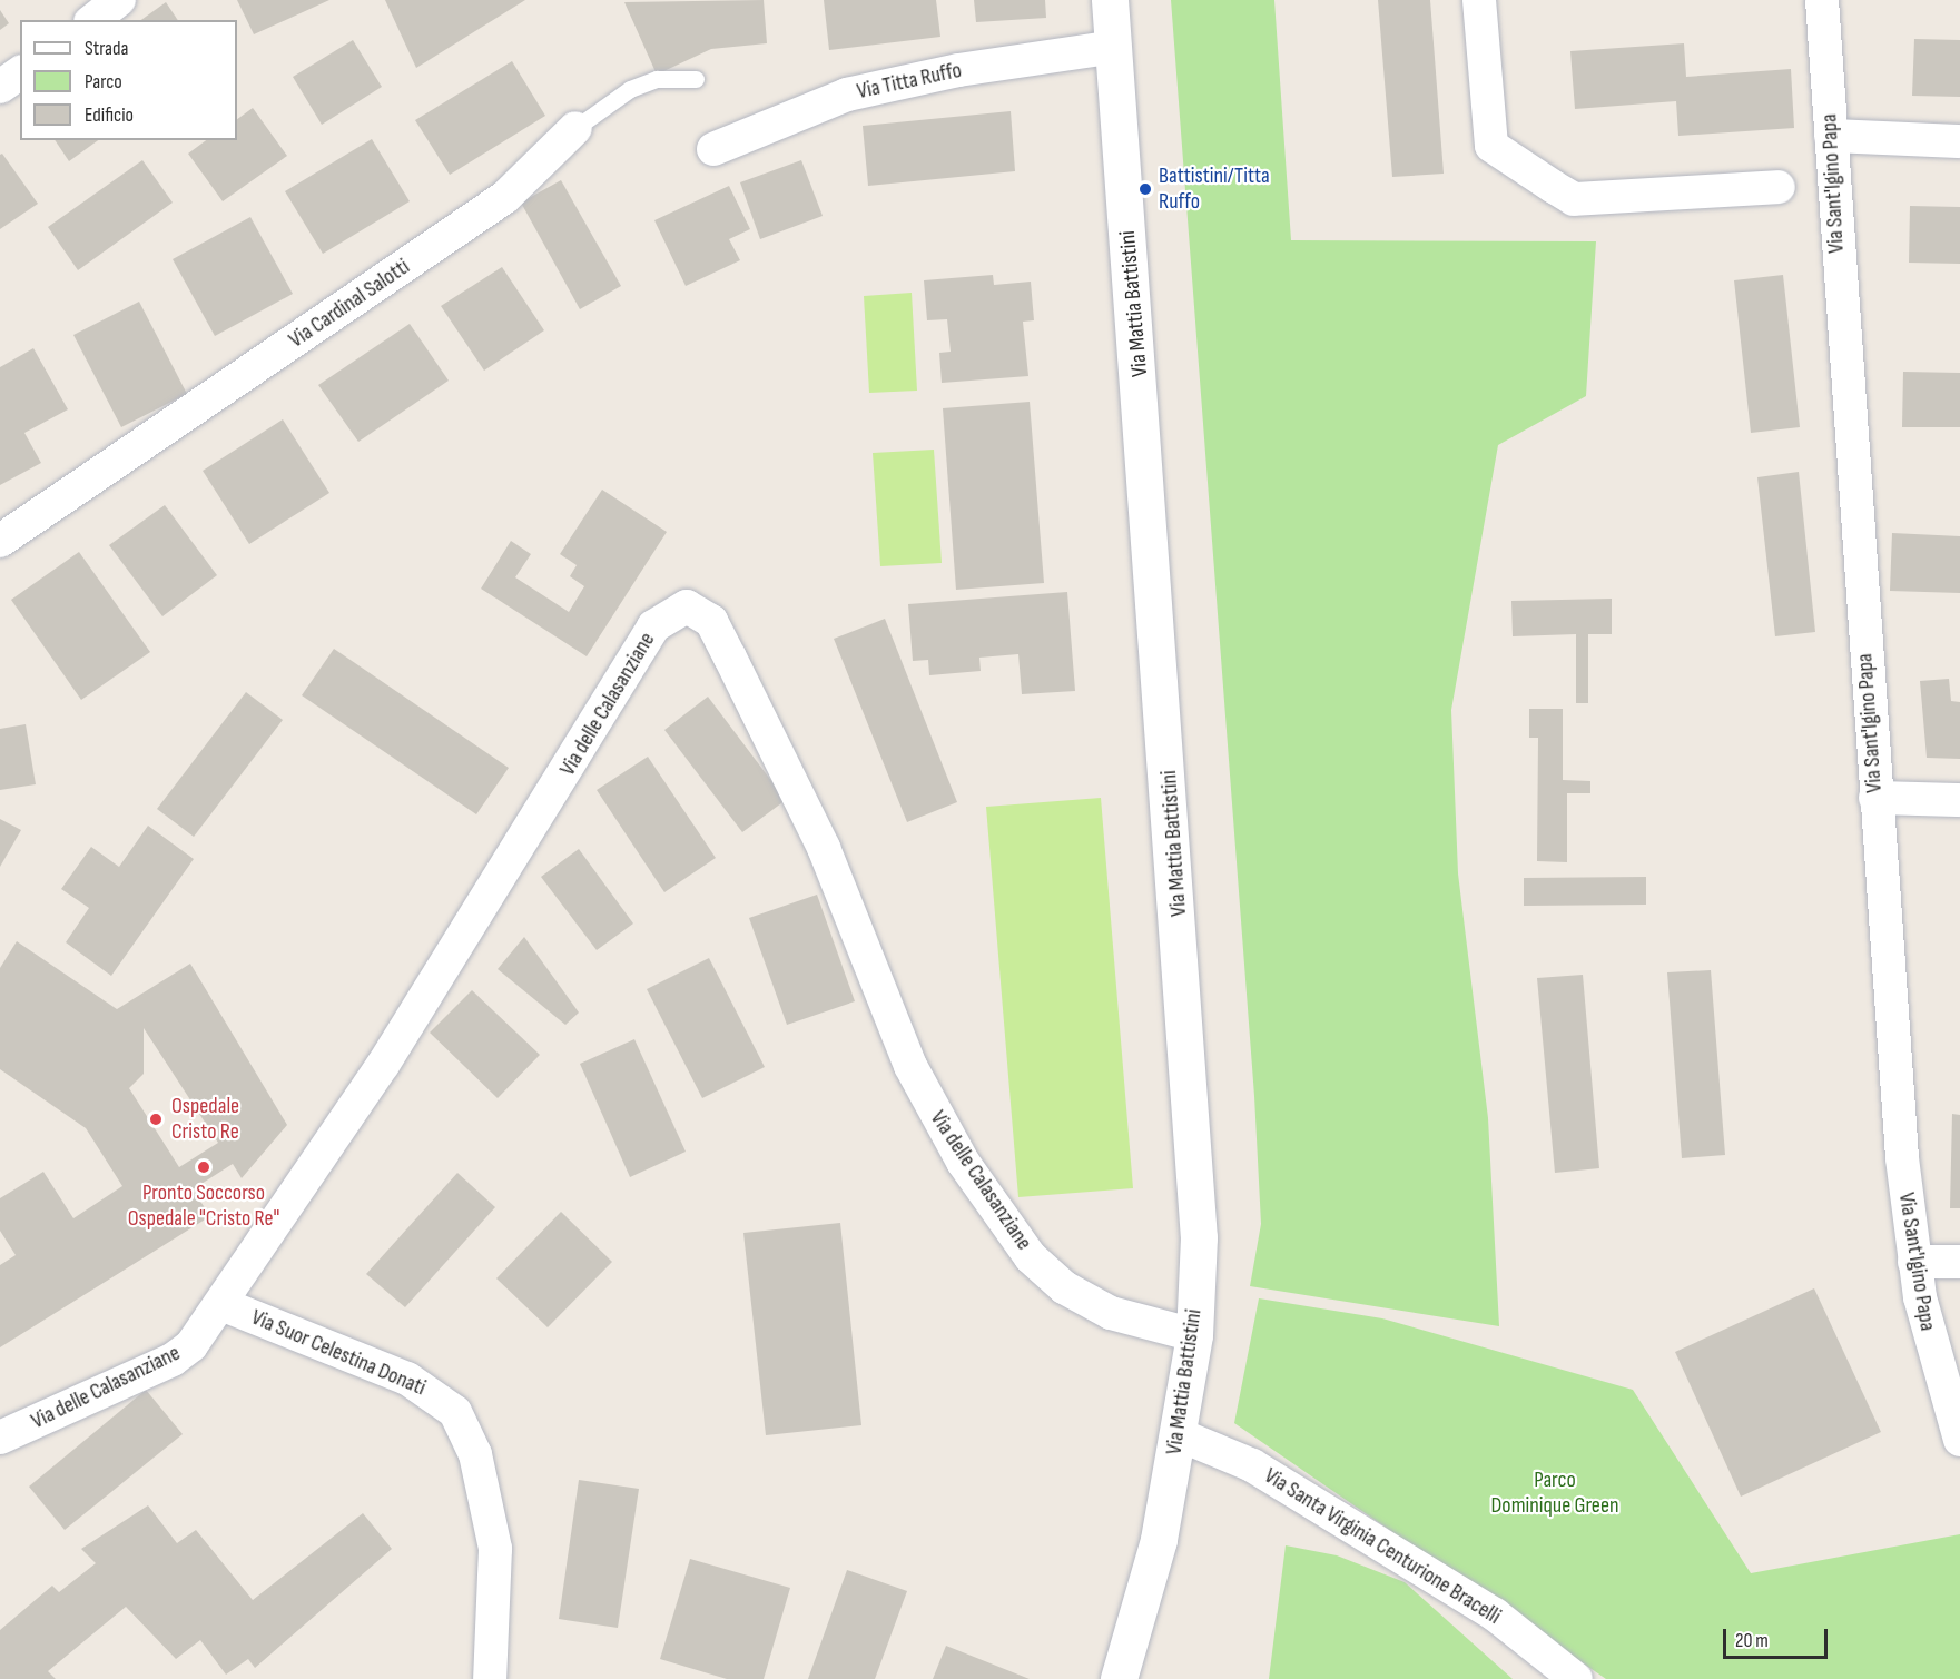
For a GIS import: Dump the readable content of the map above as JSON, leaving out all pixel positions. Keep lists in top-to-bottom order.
{
  "streets": {
    "main road": ["Via Mattia Battistini"],
    "street": [
      "Via Titta Ruffo",
      "Via Sant'Igino Papa",
      "Via Cardinal Salotti",
      "Via delle Calasanziane",
      "Via Suor Celestina Donati",
      "Via Santa Virginia Centurione Bracelli"
    ]
  },
  "crossings": [
    ["Via Titta Ruffo", "Via Mattia Battistini"],
    ["Via Mattia Battistini", "Via delle Calasanziane"],
    ["Via Mattia Battistini", "Via Santa Virginia Centurione Bracelli"],
    ["Via delle Calasanziane", "Via Suor Celestina Donati"]
  ],
  "parks": ["Parco Dominique Green"],
  "places": ["Battistini/Titta Ruffo", "Ospedale Cristo Re", "Pronto Soccorso Ospedale \"Cristo Re\""],
  "legend": ["Strada", "Parco", "Edificio"],
  "scale_bar": "20 m"
}
